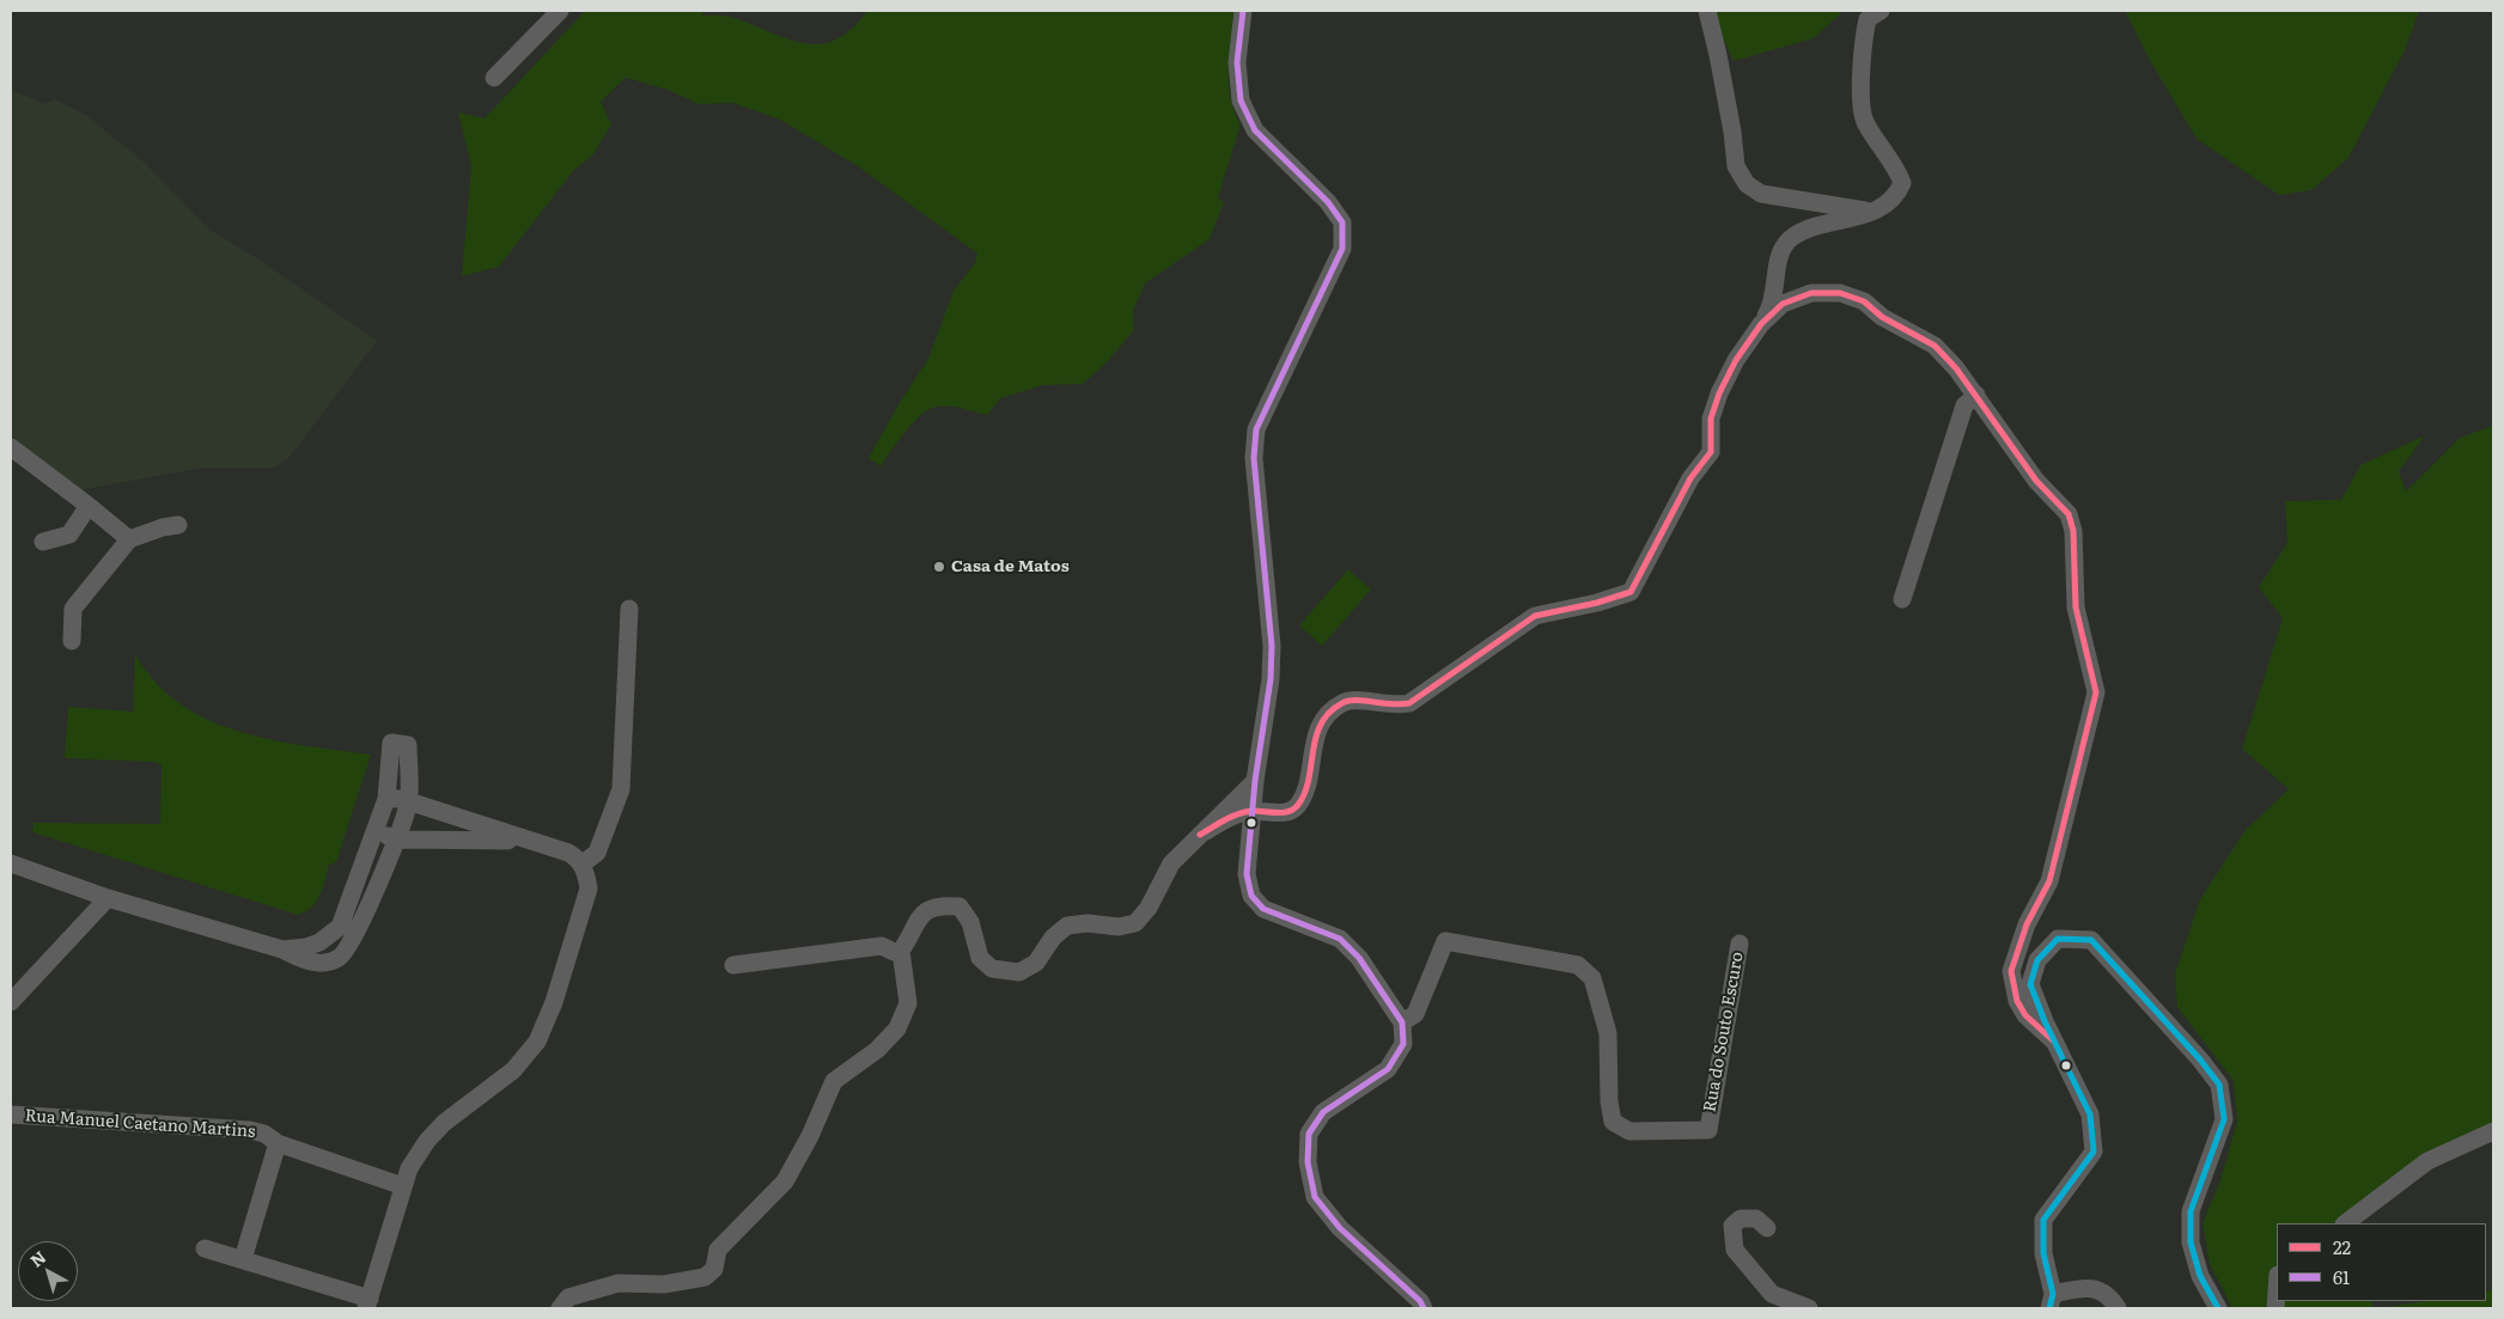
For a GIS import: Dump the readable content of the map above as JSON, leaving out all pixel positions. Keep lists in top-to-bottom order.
{
  "streets": {
    "street": ["Rua do Souto Escuro", "Rua Manuel Caetano Martins"]
  },
  "places": ["Casa de Matos"],
  "lines": ["transit line 61", "transit line 22"],
  "legend": ["22", "61"],
  "north": "top left"
}
